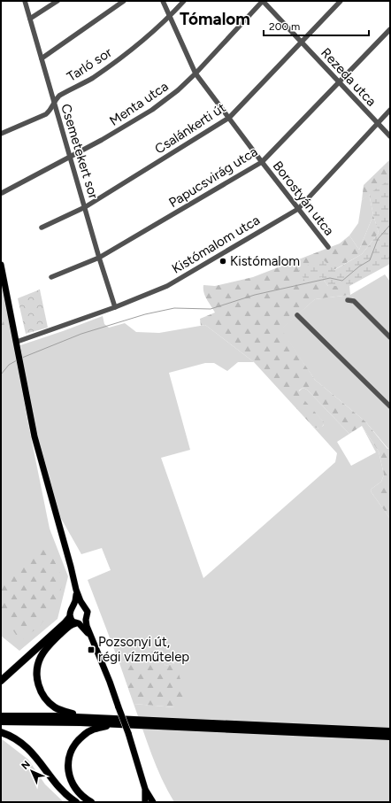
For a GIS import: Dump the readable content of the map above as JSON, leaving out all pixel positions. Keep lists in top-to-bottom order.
{
  "streets": {
    "street": [
      "Tarló sor",
      "Rezeda utca",
      "Menta utca",
      "Csalánkerti út",
      "Csemetekert sor",
      "Papucsvirág utca",
      "Borostyán utca",
      "Kistómalom utca"
    ]
  },
  "crossings": [
    ["Tarló sor", "Csemetekert sor"],
    ["Tarló sor", "Borostyán utca"],
    ["Rezeda utca", "Menta utca"],
    ["Rezeda utca", "Csalánkerti út"],
    ["Rezeda utca", "Papucsvirág utca"],
    ["Rezeda utca", "Kistómalom utca"],
    ["Menta utca", "Csemetekert sor"],
    ["Menta utca", "Borostyán utca"],
    ["Csalánkerti út", "Csemetekert sor"],
    ["Csalánkerti út", "Borostyán utca"],
    ["Csemetekert sor", "Papucsvirág utca"],
    ["Csemetekert sor", "Kistómalom utca"],
    ["Papucsvirág utca", "Borostyán utca"],
    ["Borostyán utca", "Kistómalom utca"]
  ],
  "districts": ["Tómalom"],
  "places": {
    "other": ["Kistómalom"],
    "transit": ["Pozsonyi út, régi vízműtelep"]
  },
  "scale_bar": "200 m",
  "north": "top left"
}
